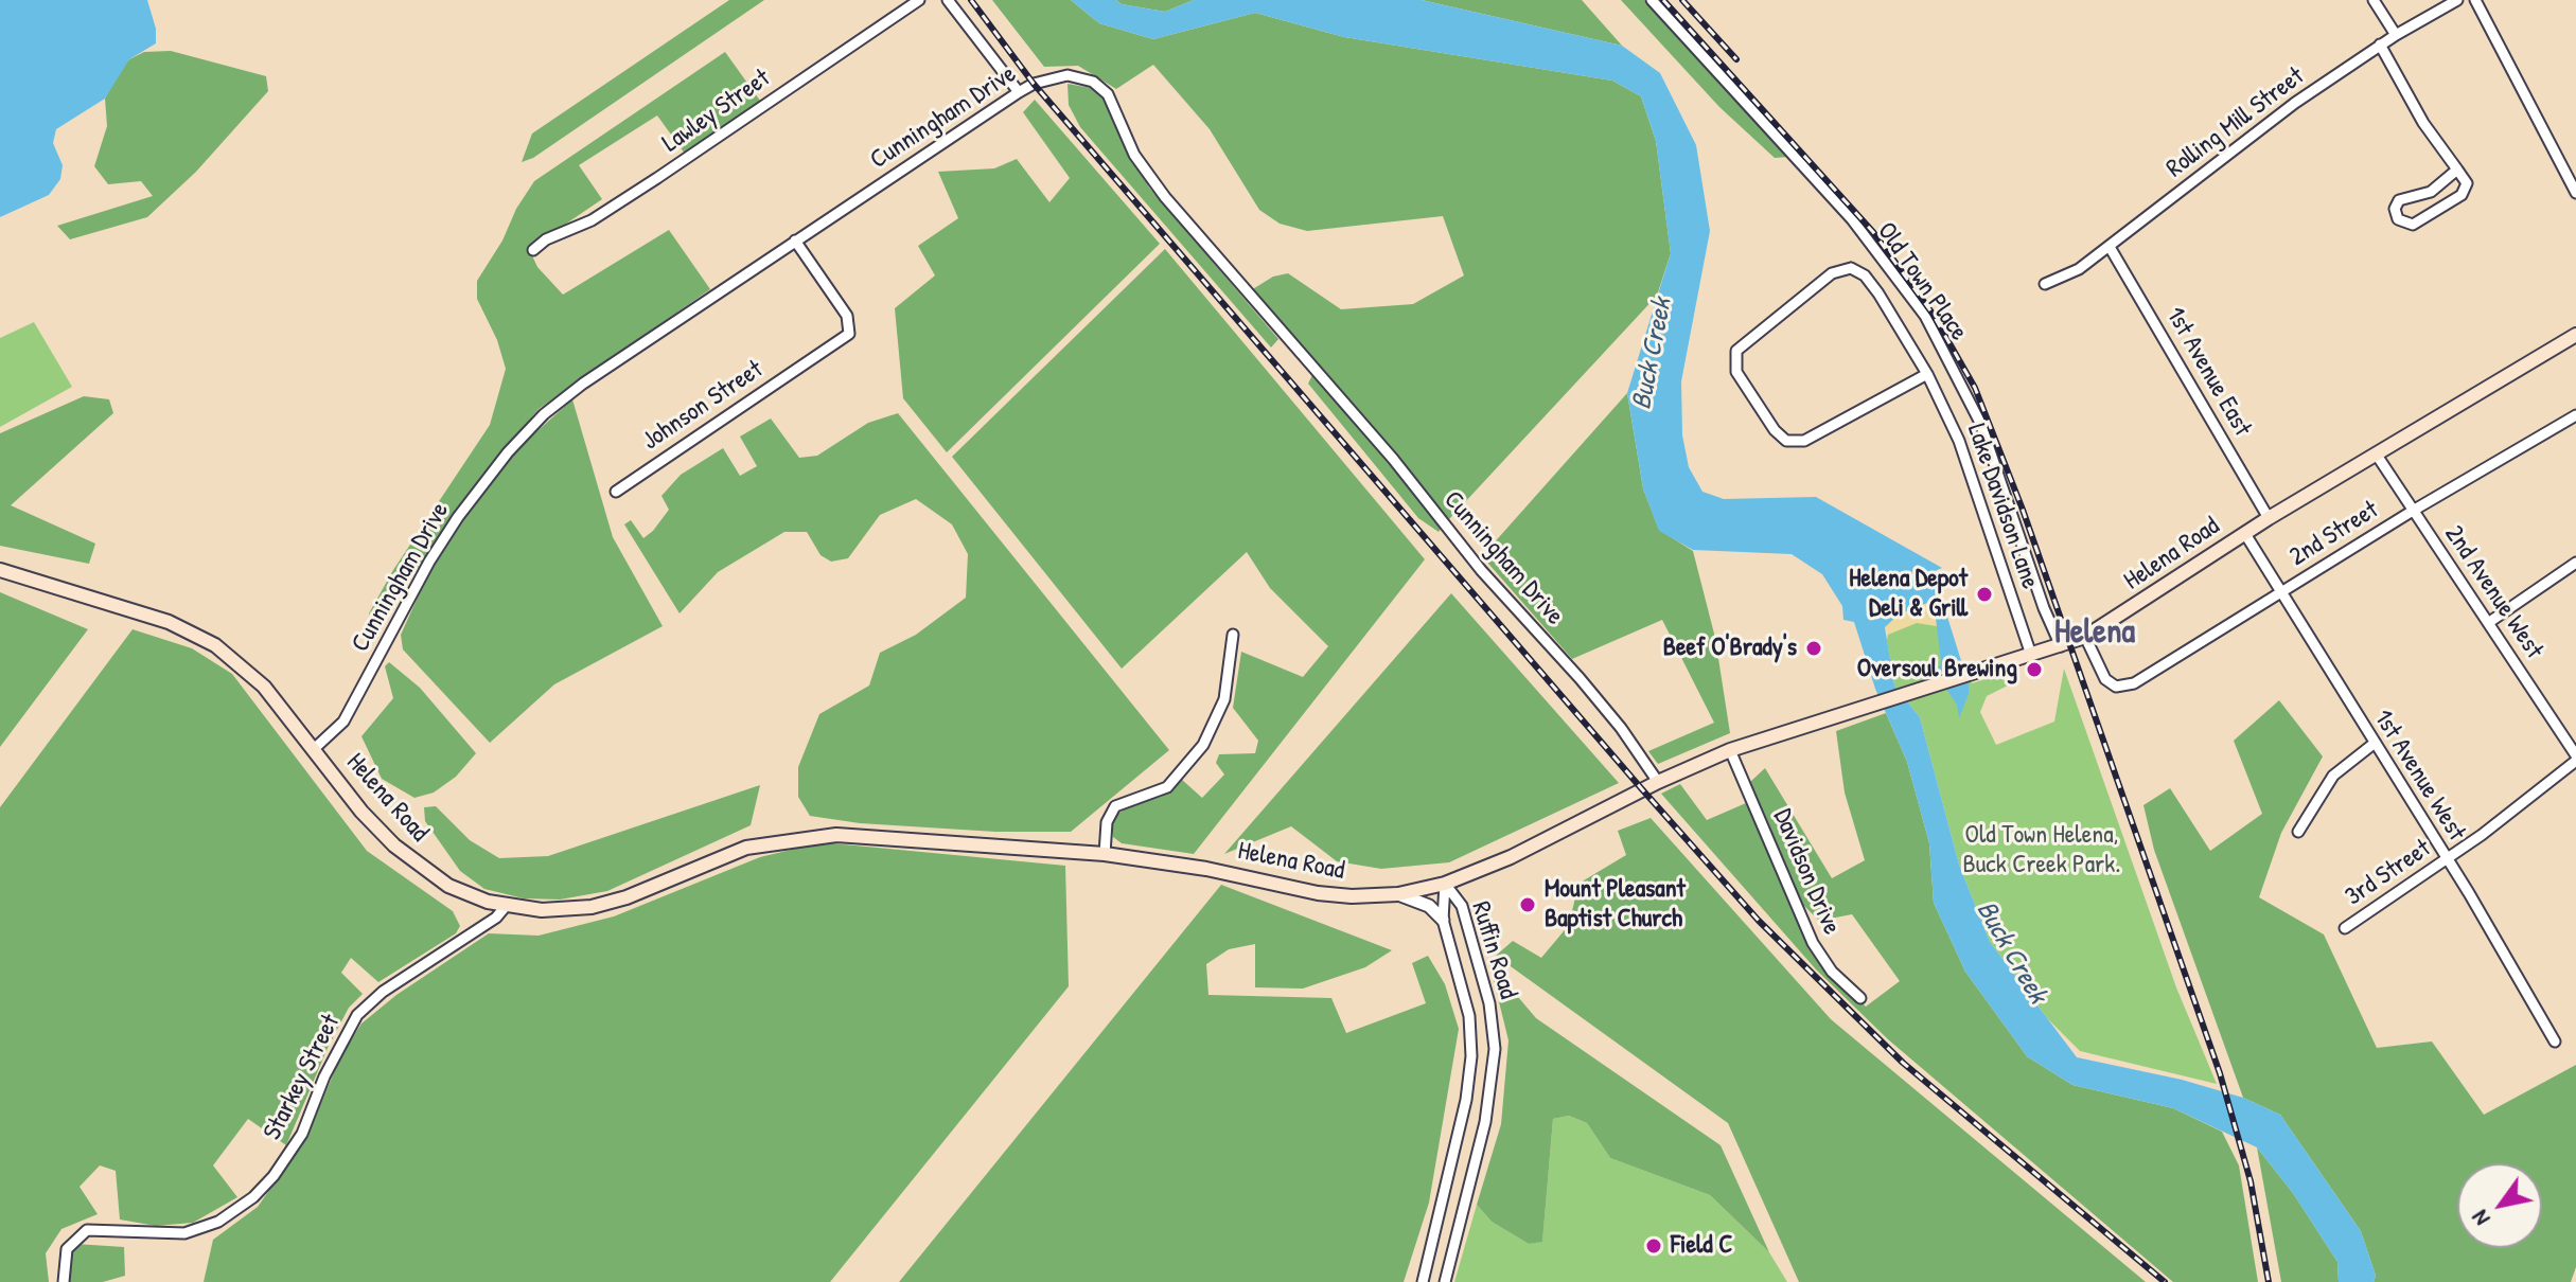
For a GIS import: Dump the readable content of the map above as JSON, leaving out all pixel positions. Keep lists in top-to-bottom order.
{
  "streets": {
    "main road": ["Helena Road"],
    "street": [
      "Lawley Street",
      "Cunningham Drive",
      "Rolling Mill Street",
      "Old Town Place",
      "1st Avenue East",
      "Johnson Street",
      "Lake Davidson Lane",
      "2nd Street",
      "2nd Avenue West",
      "1st Avenue West",
      "Davidson Drive",
      "3rd Street",
      "Ruffin Road",
      "Starkey Street"
    ]
  },
  "crossings": [
    ["Cunningham Drive", "Johnson Street"],
    ["Cunningham Drive", "Helena Road"],
    ["Rolling Mill Street", "1st Avenue East"],
    ["Old Town Place", "Helena Road"],
    ["1st Avenue East", "Helena Road"],
    ["Lake Davidson Lane", "Helena Road"],
    ["2nd Street", "Helena Road"],
    ["2nd Street", "2nd Avenue West"],
    ["2nd Street", "1st Avenue West"],
    ["Helena Road", "2nd Avenue West"],
    ["Helena Road", "1st Avenue West"],
    ["Helena Road", "Davidson Drive"],
    ["Helena Road", "Ruffin Road"],
    ["Helena Road", "Starkey Street"],
    ["2nd Avenue West", "3rd Street"],
    ["1st Avenue West", "3rd Street"]
  ],
  "districts": ["Helena"],
  "water": ["Buck Creek"],
  "parks": ["Old Town Helena, Buck Creek Park."],
  "places": [
    "Helena Depot Deli & Grill",
    "Beef O'Brady's",
    "Oversoul Brewing",
    "Mount Pleasant Baptist Church",
    "Field C"
  ],
  "north": "bottom left"
}
